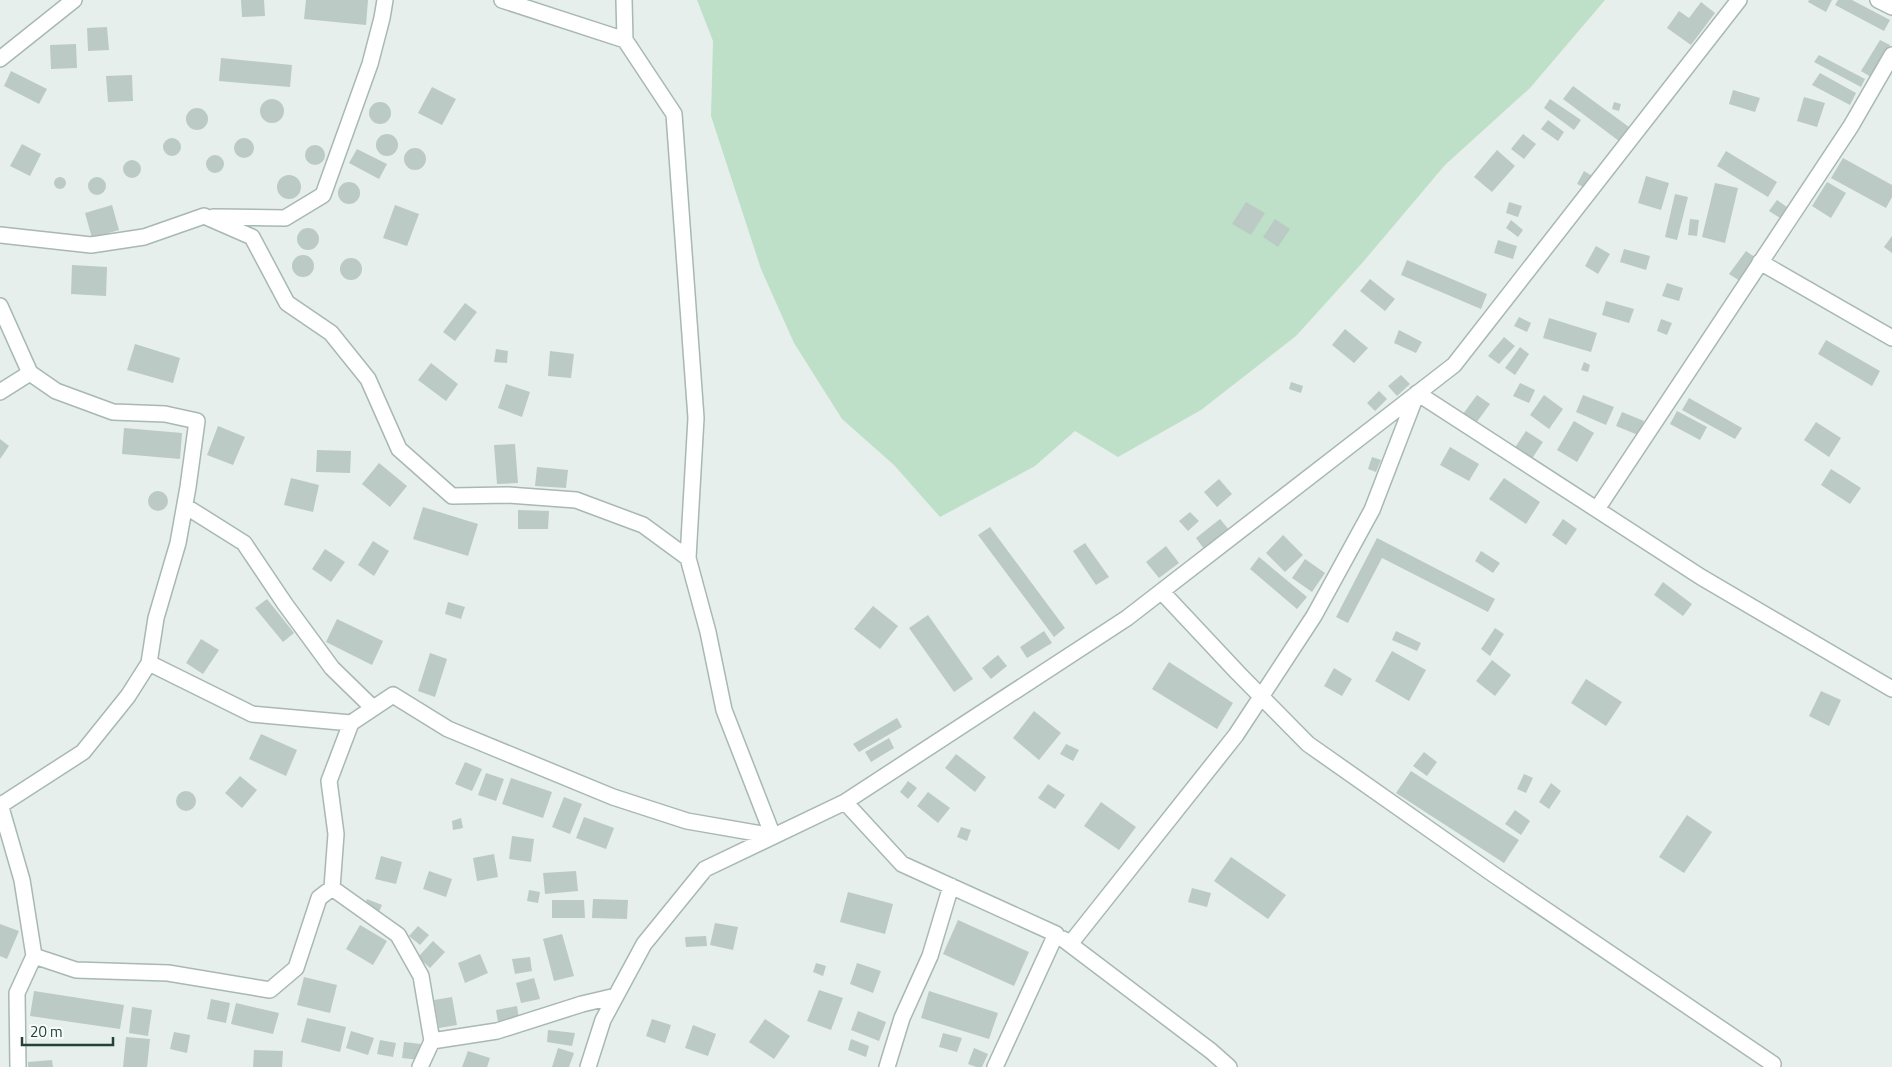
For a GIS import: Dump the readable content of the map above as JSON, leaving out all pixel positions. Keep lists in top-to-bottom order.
{
  "scale_bar": "20 m"
}
